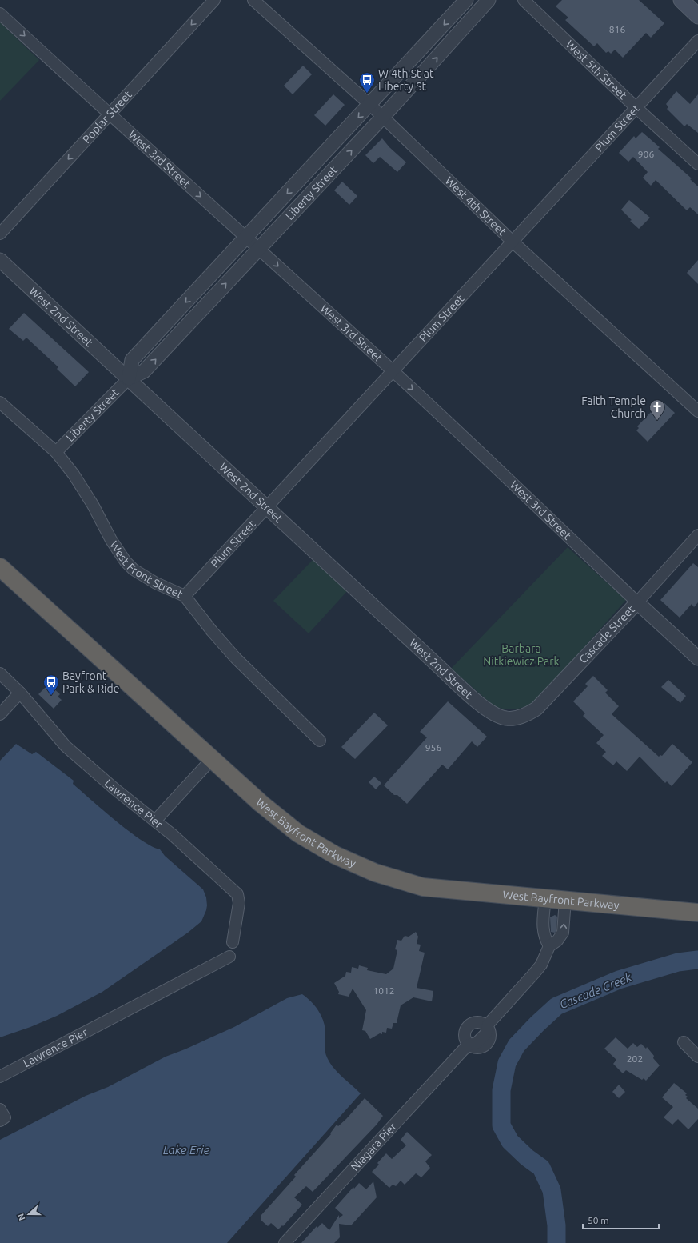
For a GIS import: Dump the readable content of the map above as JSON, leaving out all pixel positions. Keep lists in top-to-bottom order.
{
  "streets": {
    "highway": ["West Bayfront Parkway"],
    "street": [
      "West 5th Street",
      "Poplar Street",
      "Plum Street",
      "West 3rd Street",
      "Liberty Street",
      "West 4th Street",
      "West 2nd Street",
      "West Front Street",
      "Cascade Street",
      "Lawrence Pier",
      "Niagara Pier"
    ]
  },
  "crossings": [
    ["West 5th Street", "Plum Street"],
    ["Poplar Street", "West 3rd Street"],
    ["Plum Street", "West 3rd Street"],
    ["Plum Street", "West 4th Street"],
    ["Plum Street", "West 2nd Street"],
    ["Plum Street", "West Front Street"],
    ["West 3rd Street", "Liberty Street"],
    ["West 3rd Street", "Cascade Street"],
    ["Liberty Street", "West 4th Street"],
    ["Liberty Street", "West 2nd Street"],
    ["Liberty Street", "West Front Street"],
    ["West 2nd Street", "Cascade Street"]
  ],
  "one_way": ["Poplar Street", "West 3rd Street"],
  "water": ["Cascade Creek", "Lake Erie"],
  "parks": ["Barbara Nitkiewicz Park"],
  "places": {
    "bus stop": ["W 4th St at Liberty St", "Bayfront Park & Ride"],
    "church": ["Faith Temple Church"]
  },
  "house_numbers": [
    "816",
    "906",
    "956",
    "1012",
    "202"
  ],
  "scale_bar": "50 m",
  "north": "left"
}
